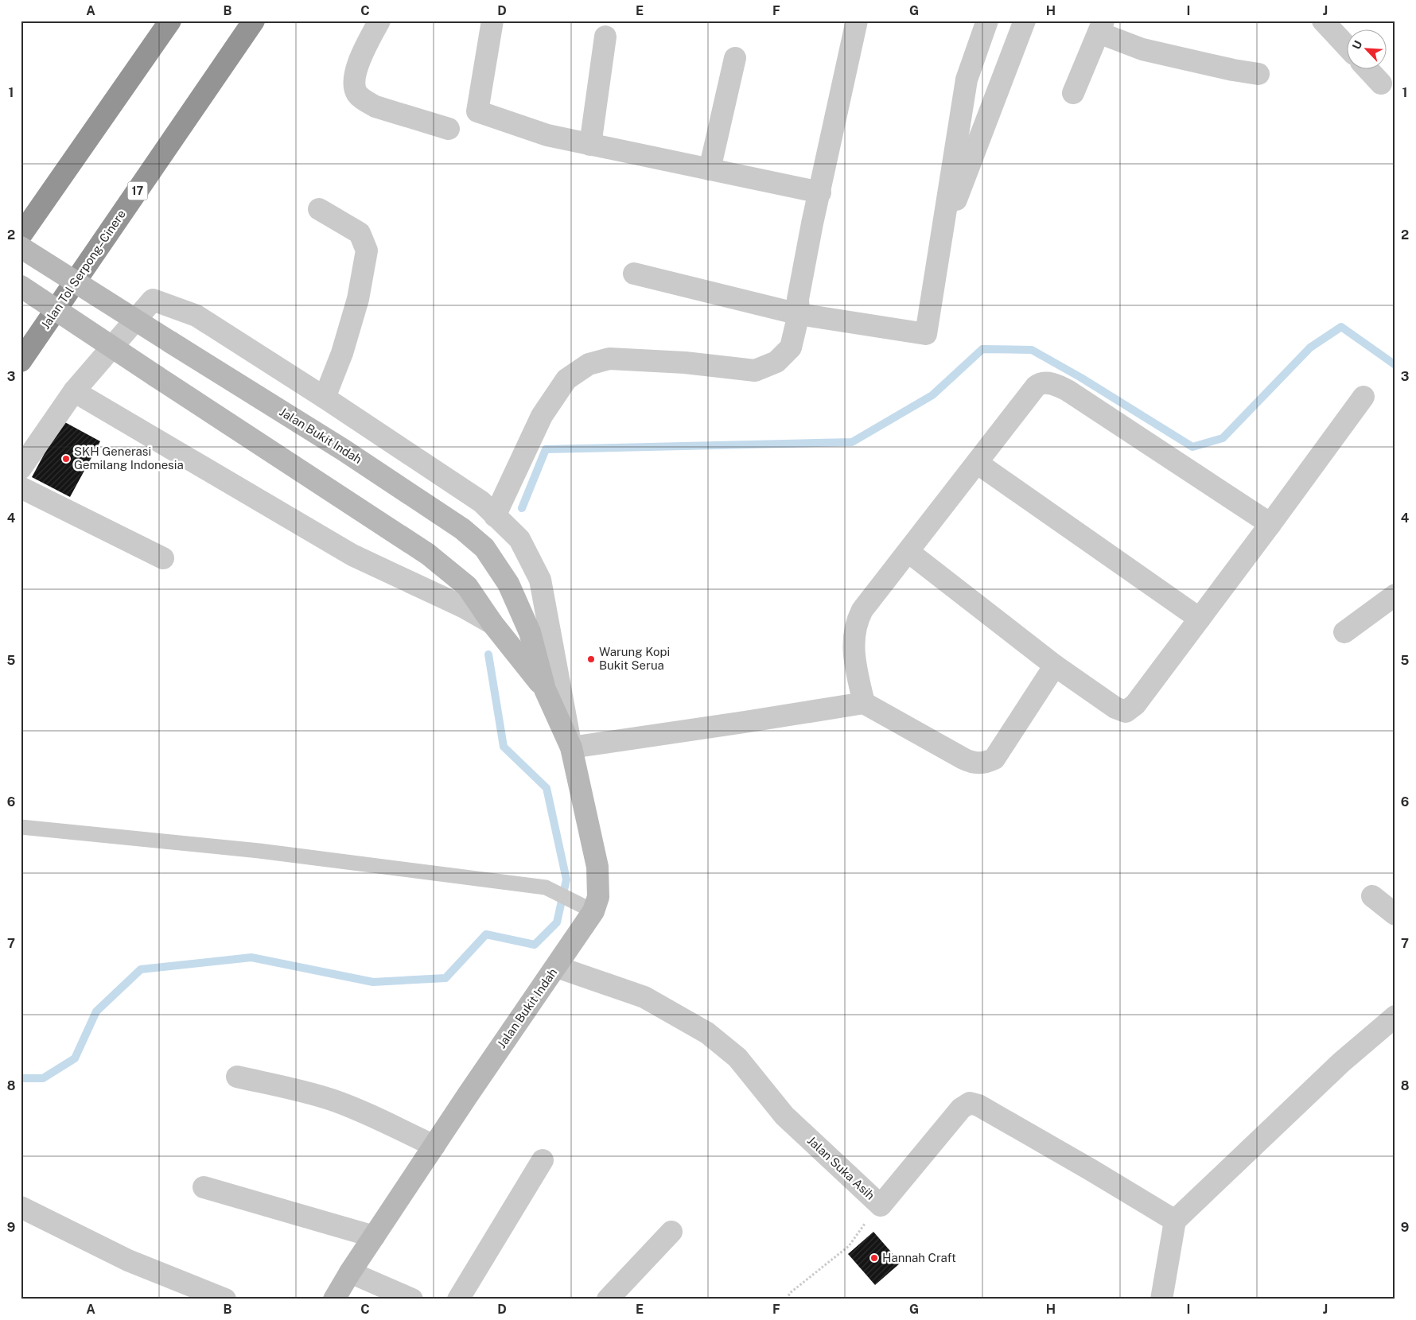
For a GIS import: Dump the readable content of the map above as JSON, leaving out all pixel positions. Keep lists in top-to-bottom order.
{
  "streets": {
    "highway": ["17", "Jalan Tol Serpong–Cinere"],
    "main road": ["Jalan Bukit Indah"],
    "street": ["Jalan Suka Asih"]
  },
  "crossings": [
    ["Jalan Bukit Indah", "Jalan Suka Asih"]
  ],
  "places": ["SKH Generasi Gemilang Indonesia", "Warung Kopi Bukit Serua", "Hannah Craft"],
  "north": "top left",
  "grid": {
    "columns": [
      "A",
      "B",
      "C",
      "D",
      "E",
      "F",
      "G",
      "H",
      "I",
      "J"
    ],
    "rows": [
      "1",
      "2",
      "3",
      "4",
      "5",
      "6",
      "7",
      "8",
      "9"
    ]
  }
}
